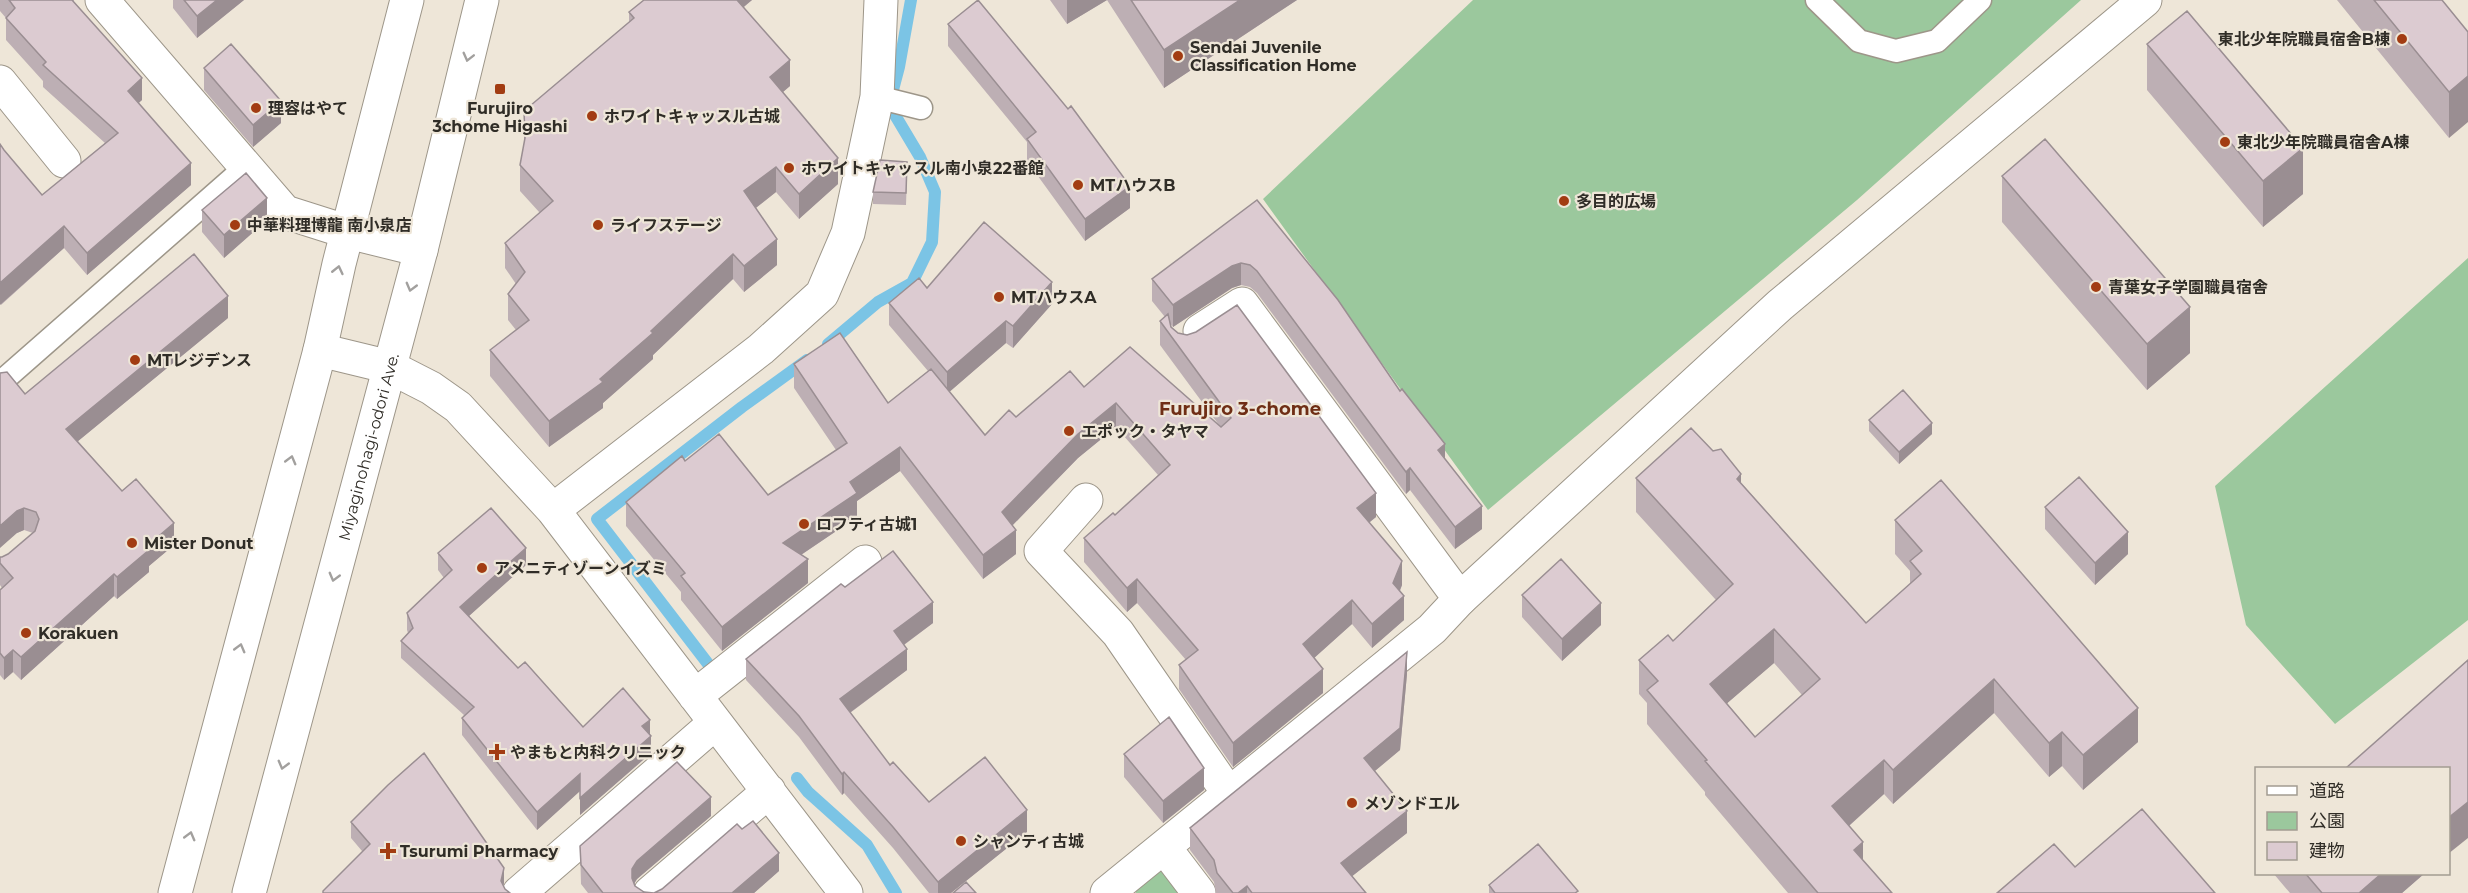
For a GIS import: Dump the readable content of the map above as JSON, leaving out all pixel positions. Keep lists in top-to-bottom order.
{
  "streets": {
    "street": ["Miyaginohagi-odori Ave."]
  },
  "districts": ["Furujiro 3-chome"],
  "places": {
    "other": [
      "東北少年院職員宿舎B棟",
      "Sendai Juvenile Classification Home",
      "理容はやて",
      "ホワイトキャッスル古城",
      "東北少年院職員宿舎A棟",
      "ホワイトキャッスル南小泉22番館",
      "MTハウスB",
      "多目的広場",
      "中華料理博龍 南小泉店",
      "ライフステージ",
      "青葉女子学園職員宿舎",
      "MTハウスA",
      "MTレジデンス",
      "エポック・タヤマ",
      "ロフティ古城1",
      "Mister Donut",
      "アメニティゾーンイズミ",
      "Korakuen",
      "メゾンドエル",
      "シャンティ古城"
    ],
    "transit": ["Furujiro 3chome Higashi"],
    "health": ["やまもと内科クリニック", "Tsurumi Pharmacy"]
  },
  "legend": ["道路", "公園", "建物"]
}
